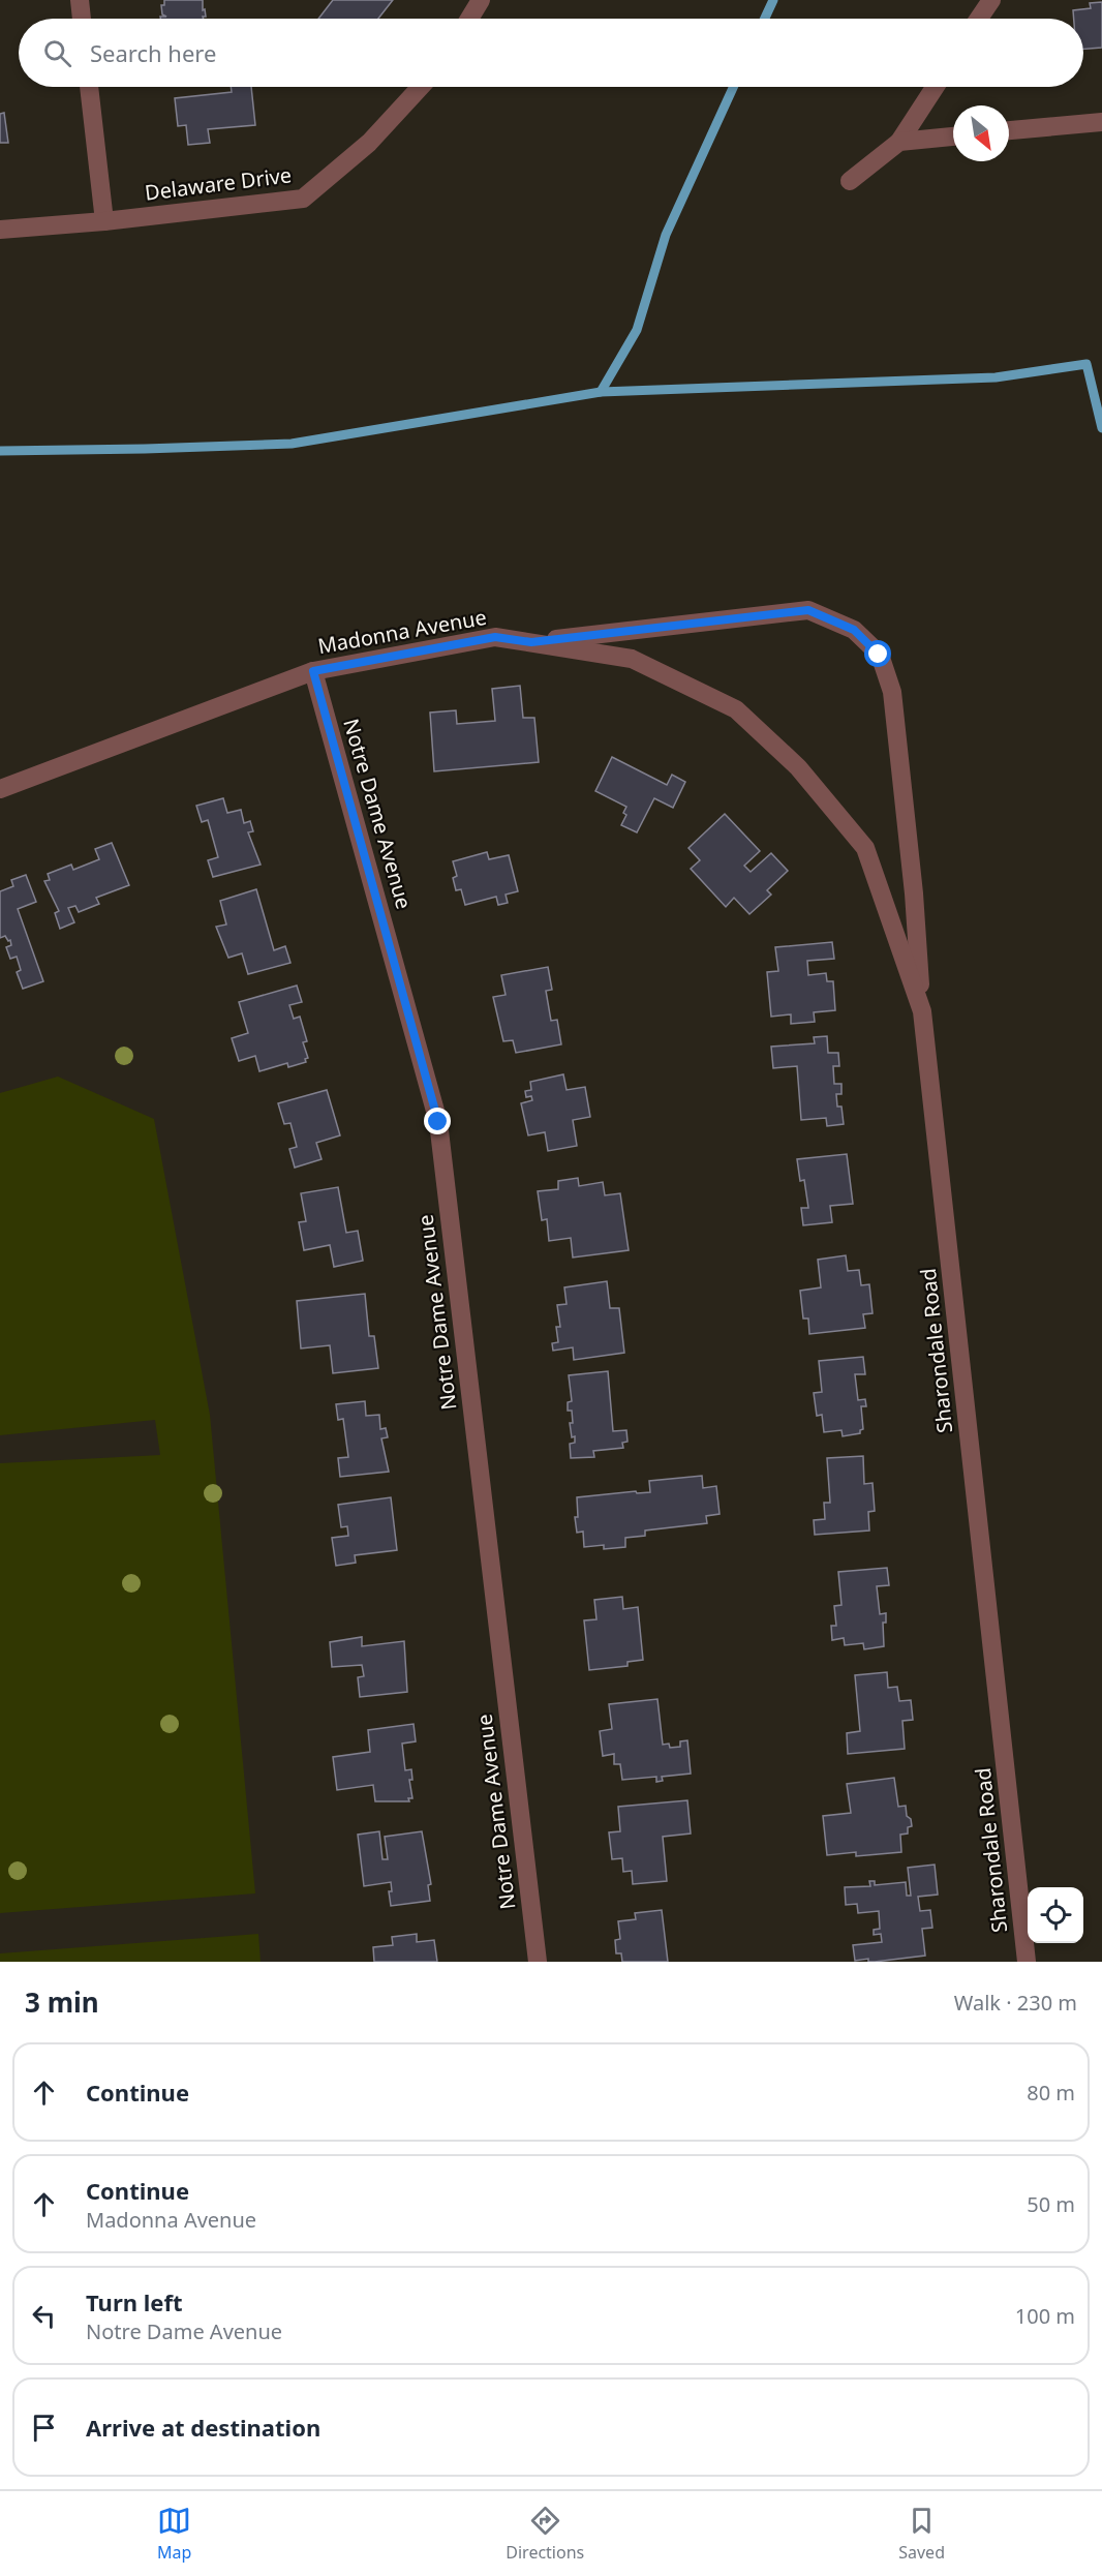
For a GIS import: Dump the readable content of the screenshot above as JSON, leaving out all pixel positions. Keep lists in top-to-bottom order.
{
  "streets": {
    "street": [
      "Delaware Drive",
      "Madonna Avenue",
      "Notre Dame Avenue",
      "Sharondale Road"
    ]
  },
  "crossings": [
    ["Madonna Avenue", "Notre Dame Avenue"],
    ["Madonna Avenue", "Sharondale Road"]
  ],
  "north": "bottom right",
  "page": {
    "search": "Search here",
    "heading": ["3 min", "Walk · 230 m"],
    "list": [
      ["Continue", "80 m"],
      ["Continue", "Madonna Avenue", "50 m"],
      ["Turn left", "Notre Dame Avenue", "100 m"],
      "Arrive at destination"
    ],
    "nav": ["Map", "Directions", "Saved"]
  }
}
